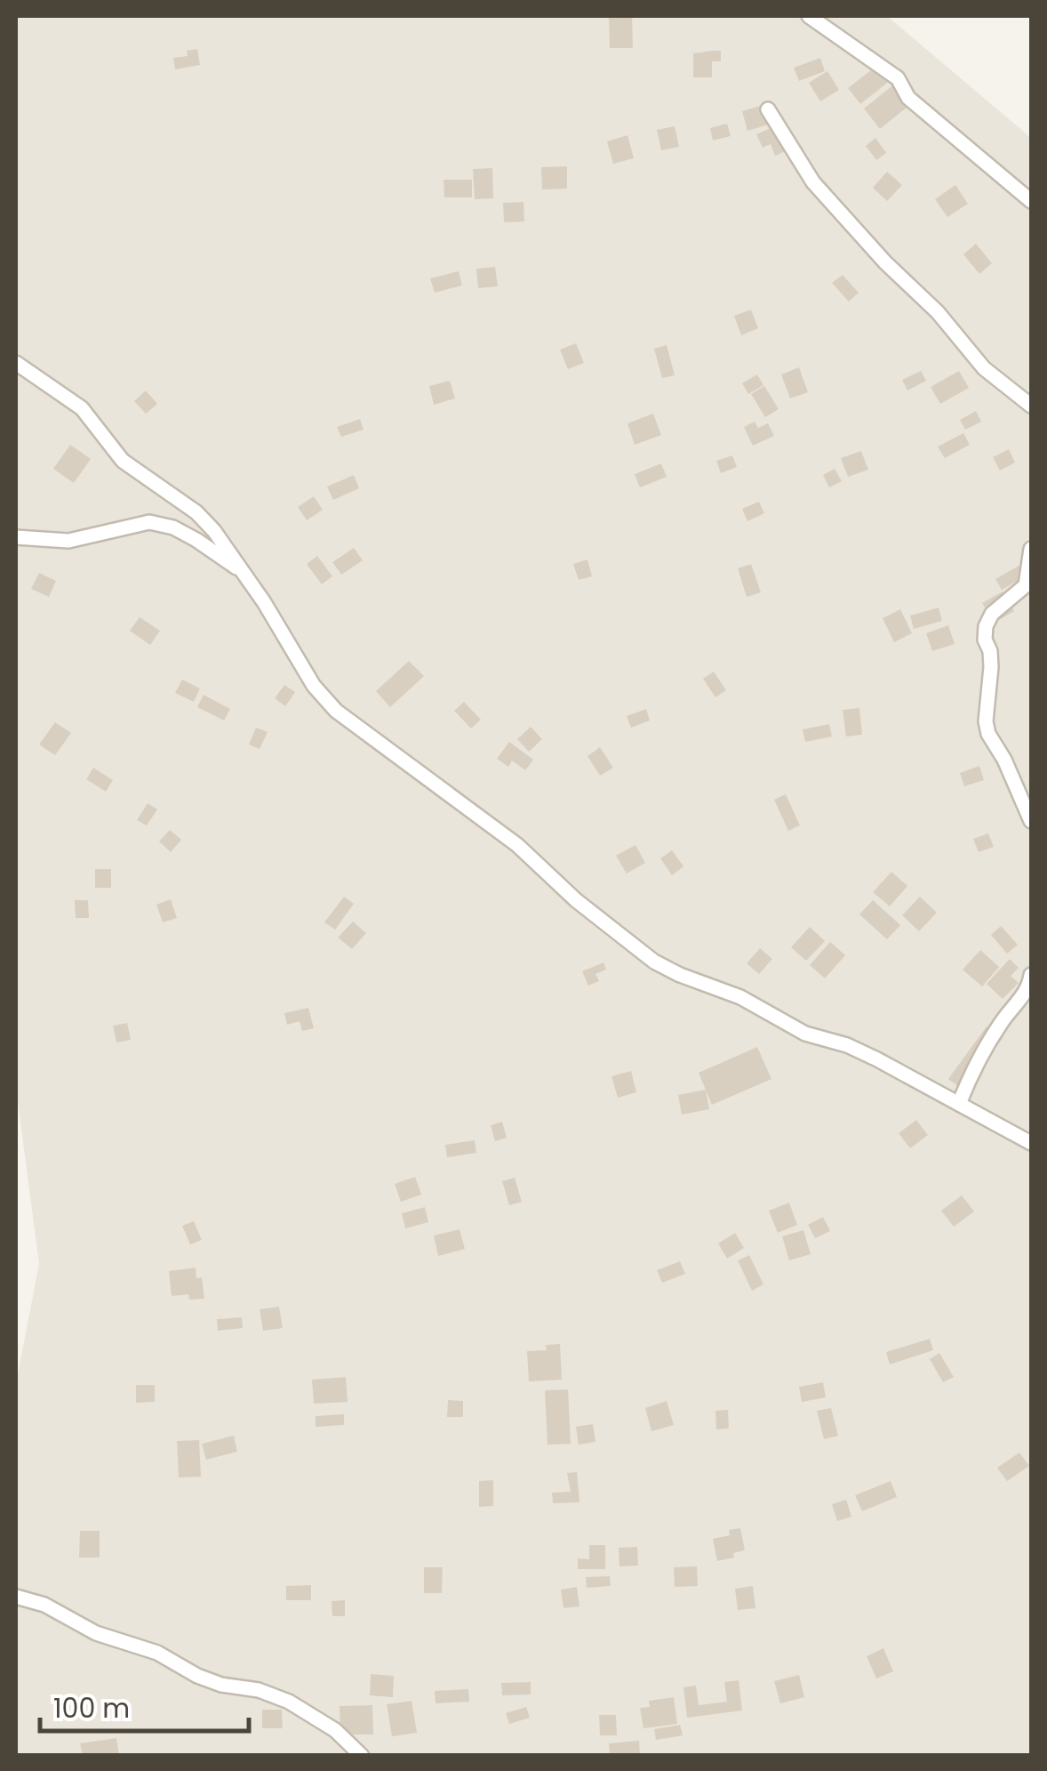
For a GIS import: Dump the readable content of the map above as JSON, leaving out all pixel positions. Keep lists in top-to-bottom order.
{
  "scale_bar": "100 m"
}
